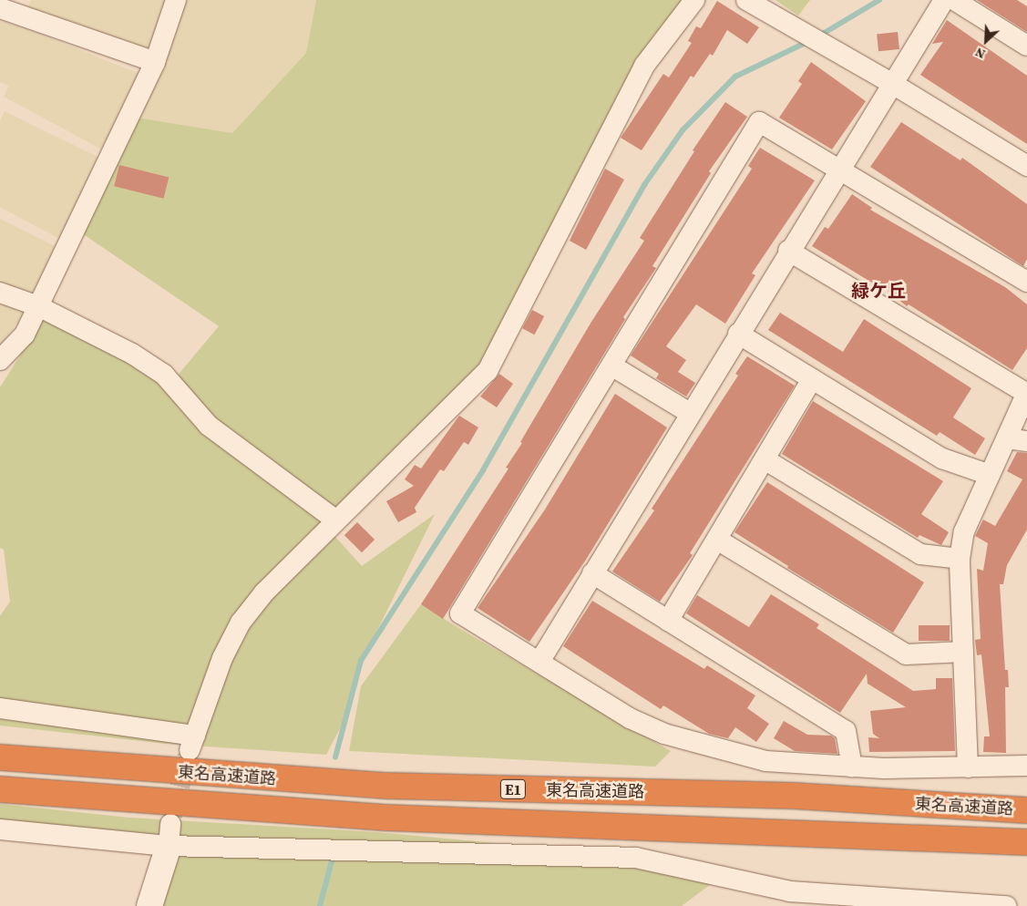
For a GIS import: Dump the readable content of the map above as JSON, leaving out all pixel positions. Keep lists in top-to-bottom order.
{
  "streets": {
    "highway": ["東名高速道路", "E1"]
  },
  "districts": ["緑ケ丘"],
  "north": "bottom left"
}
